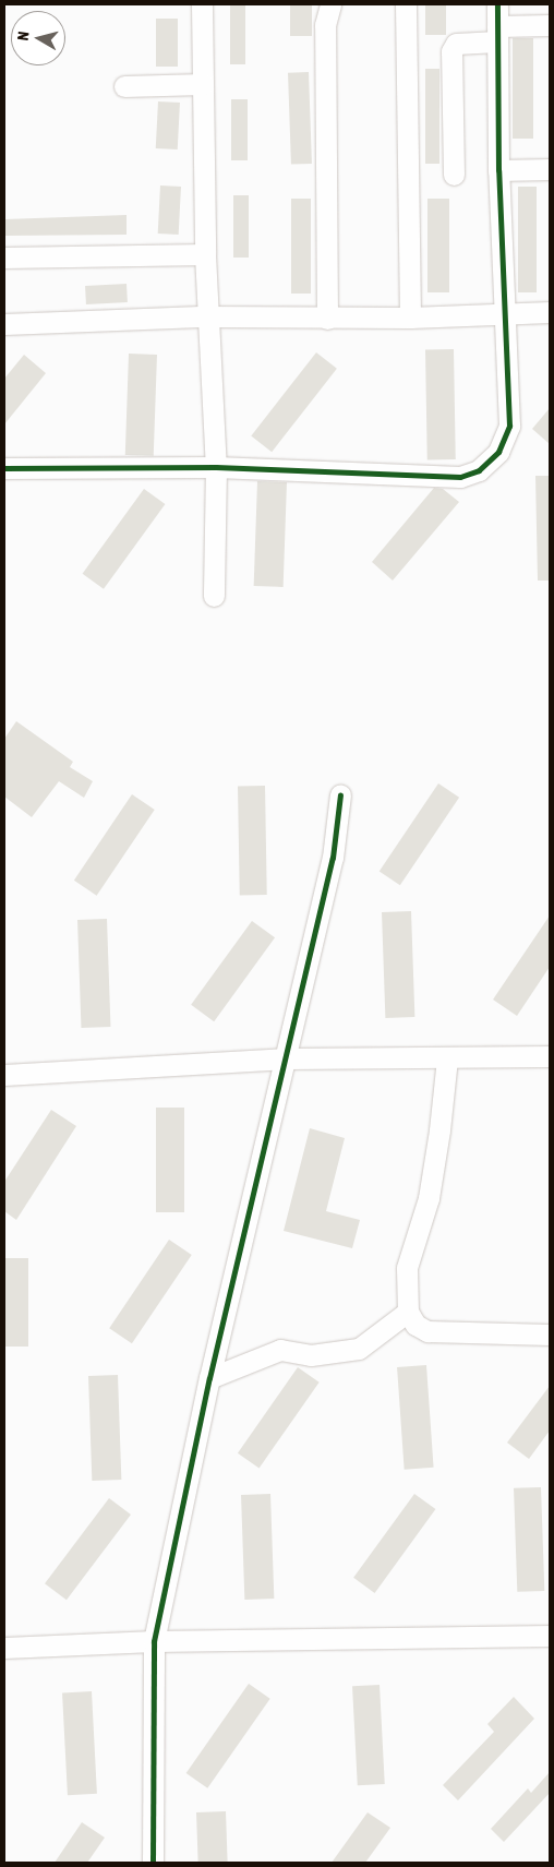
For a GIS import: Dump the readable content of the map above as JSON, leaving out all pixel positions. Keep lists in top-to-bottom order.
{
  "north": "left"
}
